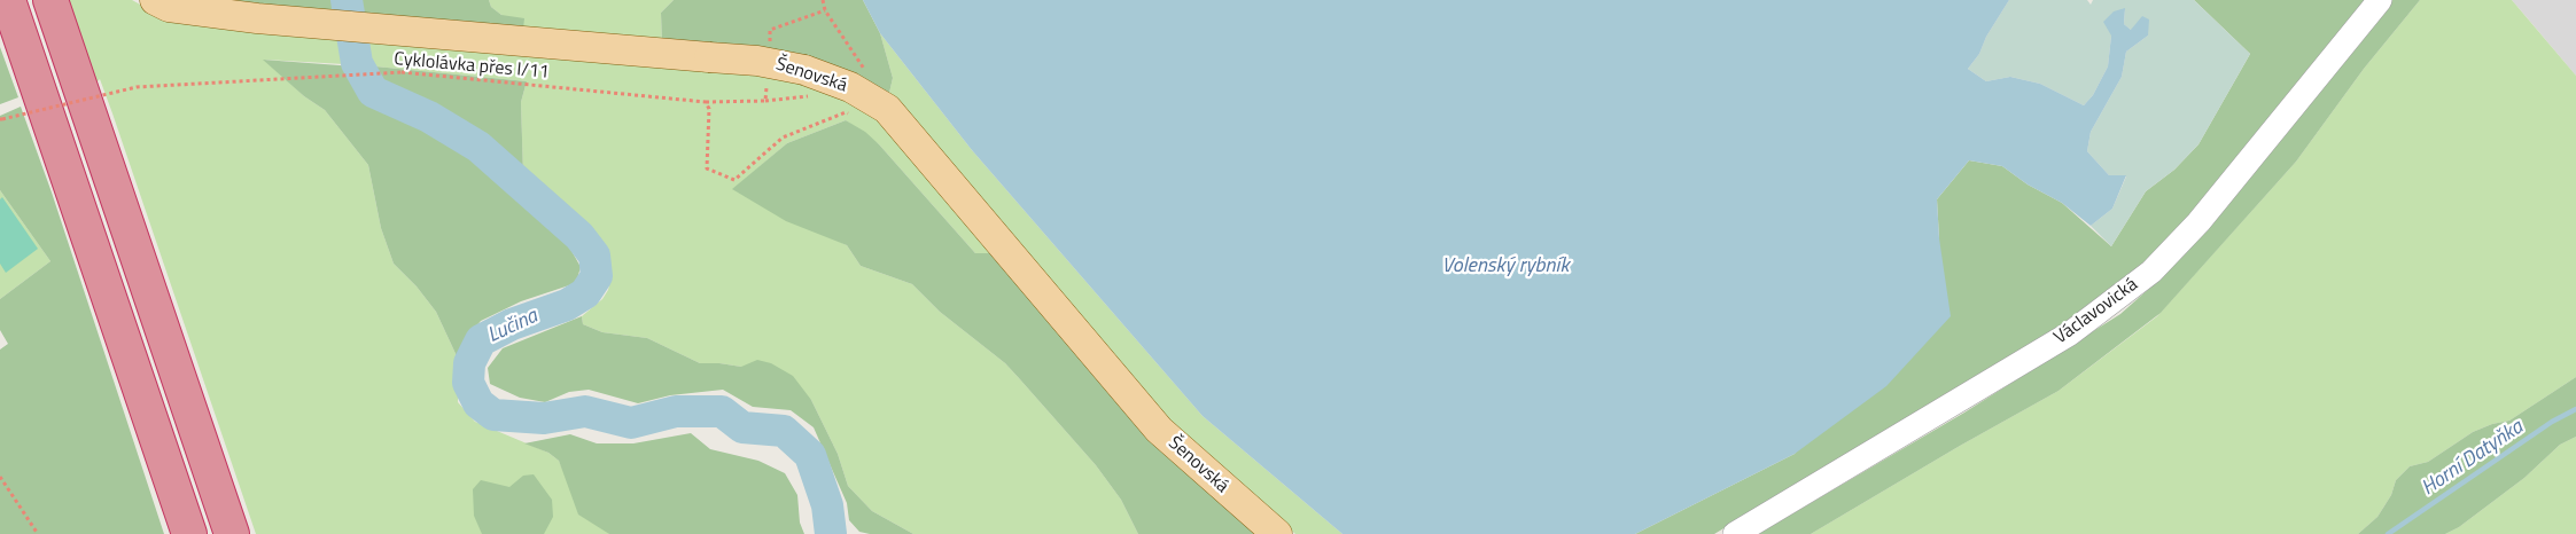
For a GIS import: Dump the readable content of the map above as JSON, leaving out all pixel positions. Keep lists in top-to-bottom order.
{
  "streets": {
    "main road": ["Šenovská"],
    "street": ["Václavovická"],
    "path": ["Cyklolávka přes I/11"]
  },
  "water": ["Volenský rybník", "Lučina", "Horní Datyňka"]
}
